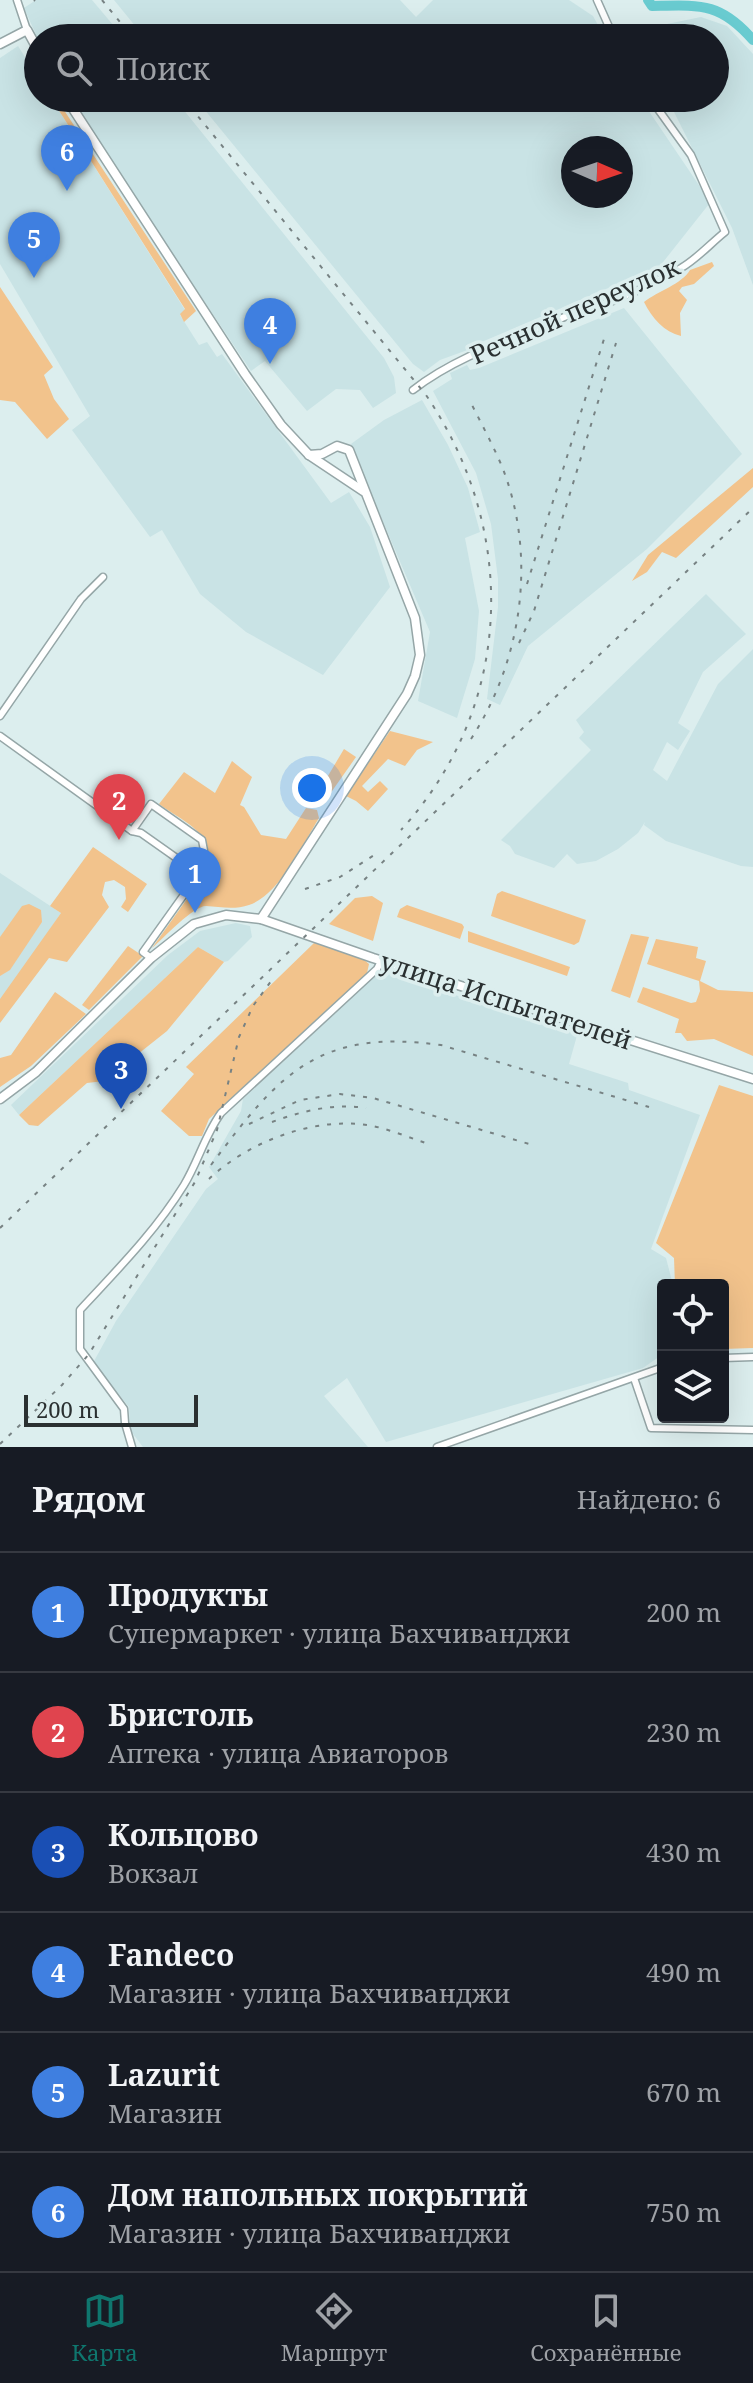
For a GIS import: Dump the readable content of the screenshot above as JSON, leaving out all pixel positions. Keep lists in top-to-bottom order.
{
  "streets": {
    "main road": ["улица Испытателей"],
    "street": ["Речной переулок"]
  },
  "scale_bar": "200 m",
  "north": "right",
  "page": {
    "search": "Поиск",
    "pins": [
      "6",
      "5",
      "4",
      "2",
      "1",
      "3"
    ],
    "scale": "200 m",
    "heading": ["Рядом", "Найдено: 6"],
    "list": [
      {
        "mark": "1",
        "name": "Продукты",
        "note": "Супермаркет · улица Бахчиванджи",
        "value": "200 m"
      },
      {
        "mark": "2",
        "name": "Бристоль",
        "note": "Аптека · улица Авиаторов",
        "value": "230 m"
      },
      {
        "mark": "3",
        "name": "Кольцово",
        "note": "Вокзал",
        "value": "430 m"
      },
      {
        "mark": "4",
        "name": "Fandeco",
        "note": "Магазин · улица Бахчиванджи",
        "value": "490 m"
      },
      {
        "mark": "5",
        "name": "Lazurit",
        "note": "Магазин",
        "value": "670 m"
      },
      {
        "mark": "6",
        "name": "Дом напольных покрытий",
        "note": "Магазин · улица Бахчиванджи",
        "value": "750 m"
      }
    ],
    "nav": ["Карта", "Маршрут", "Сохранённые"]
  }
}
